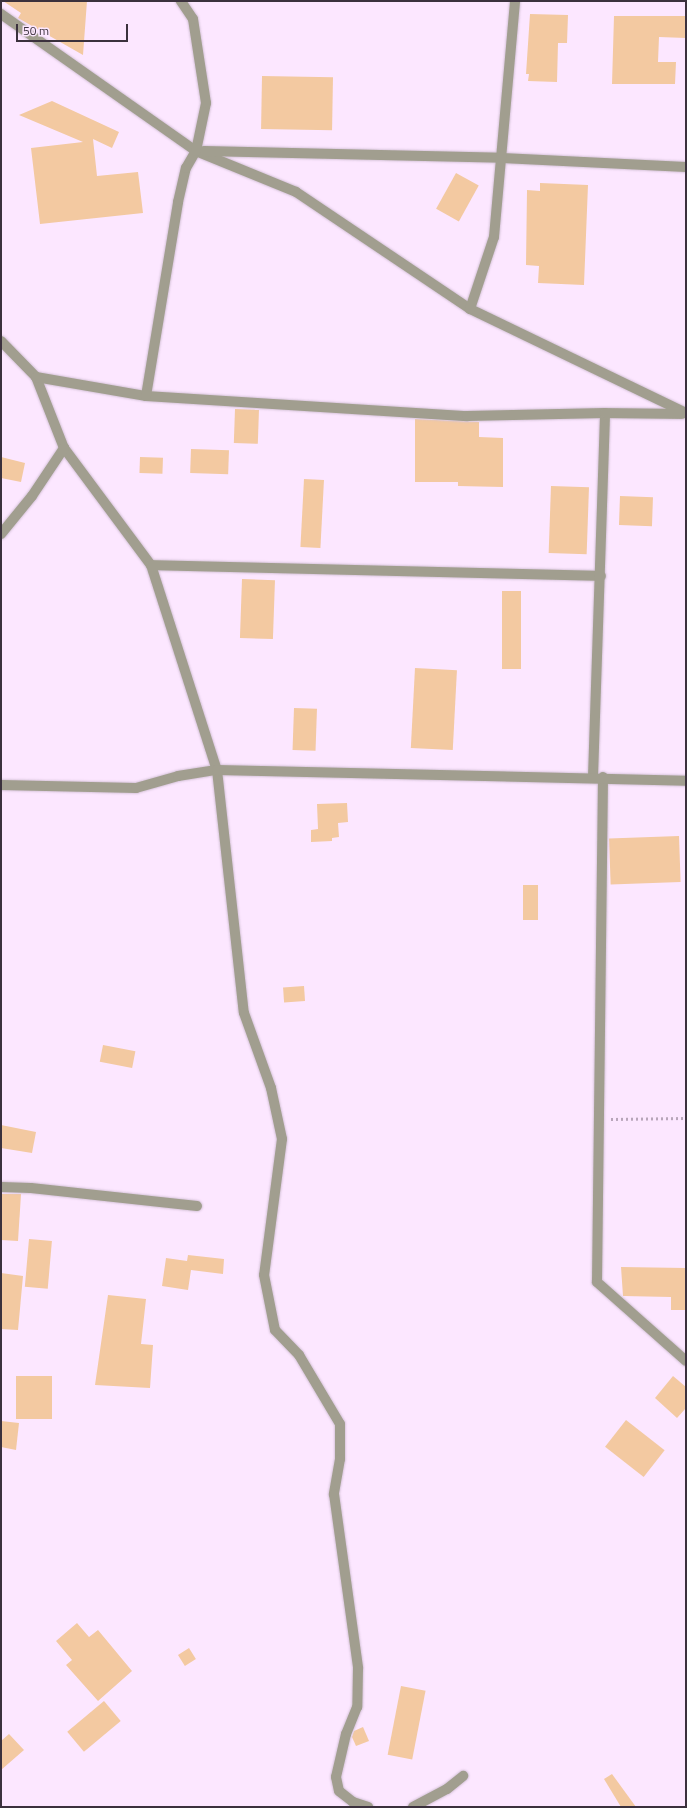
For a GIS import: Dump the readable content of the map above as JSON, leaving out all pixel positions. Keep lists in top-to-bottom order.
{
  "scale_bar": "50 m"
}
